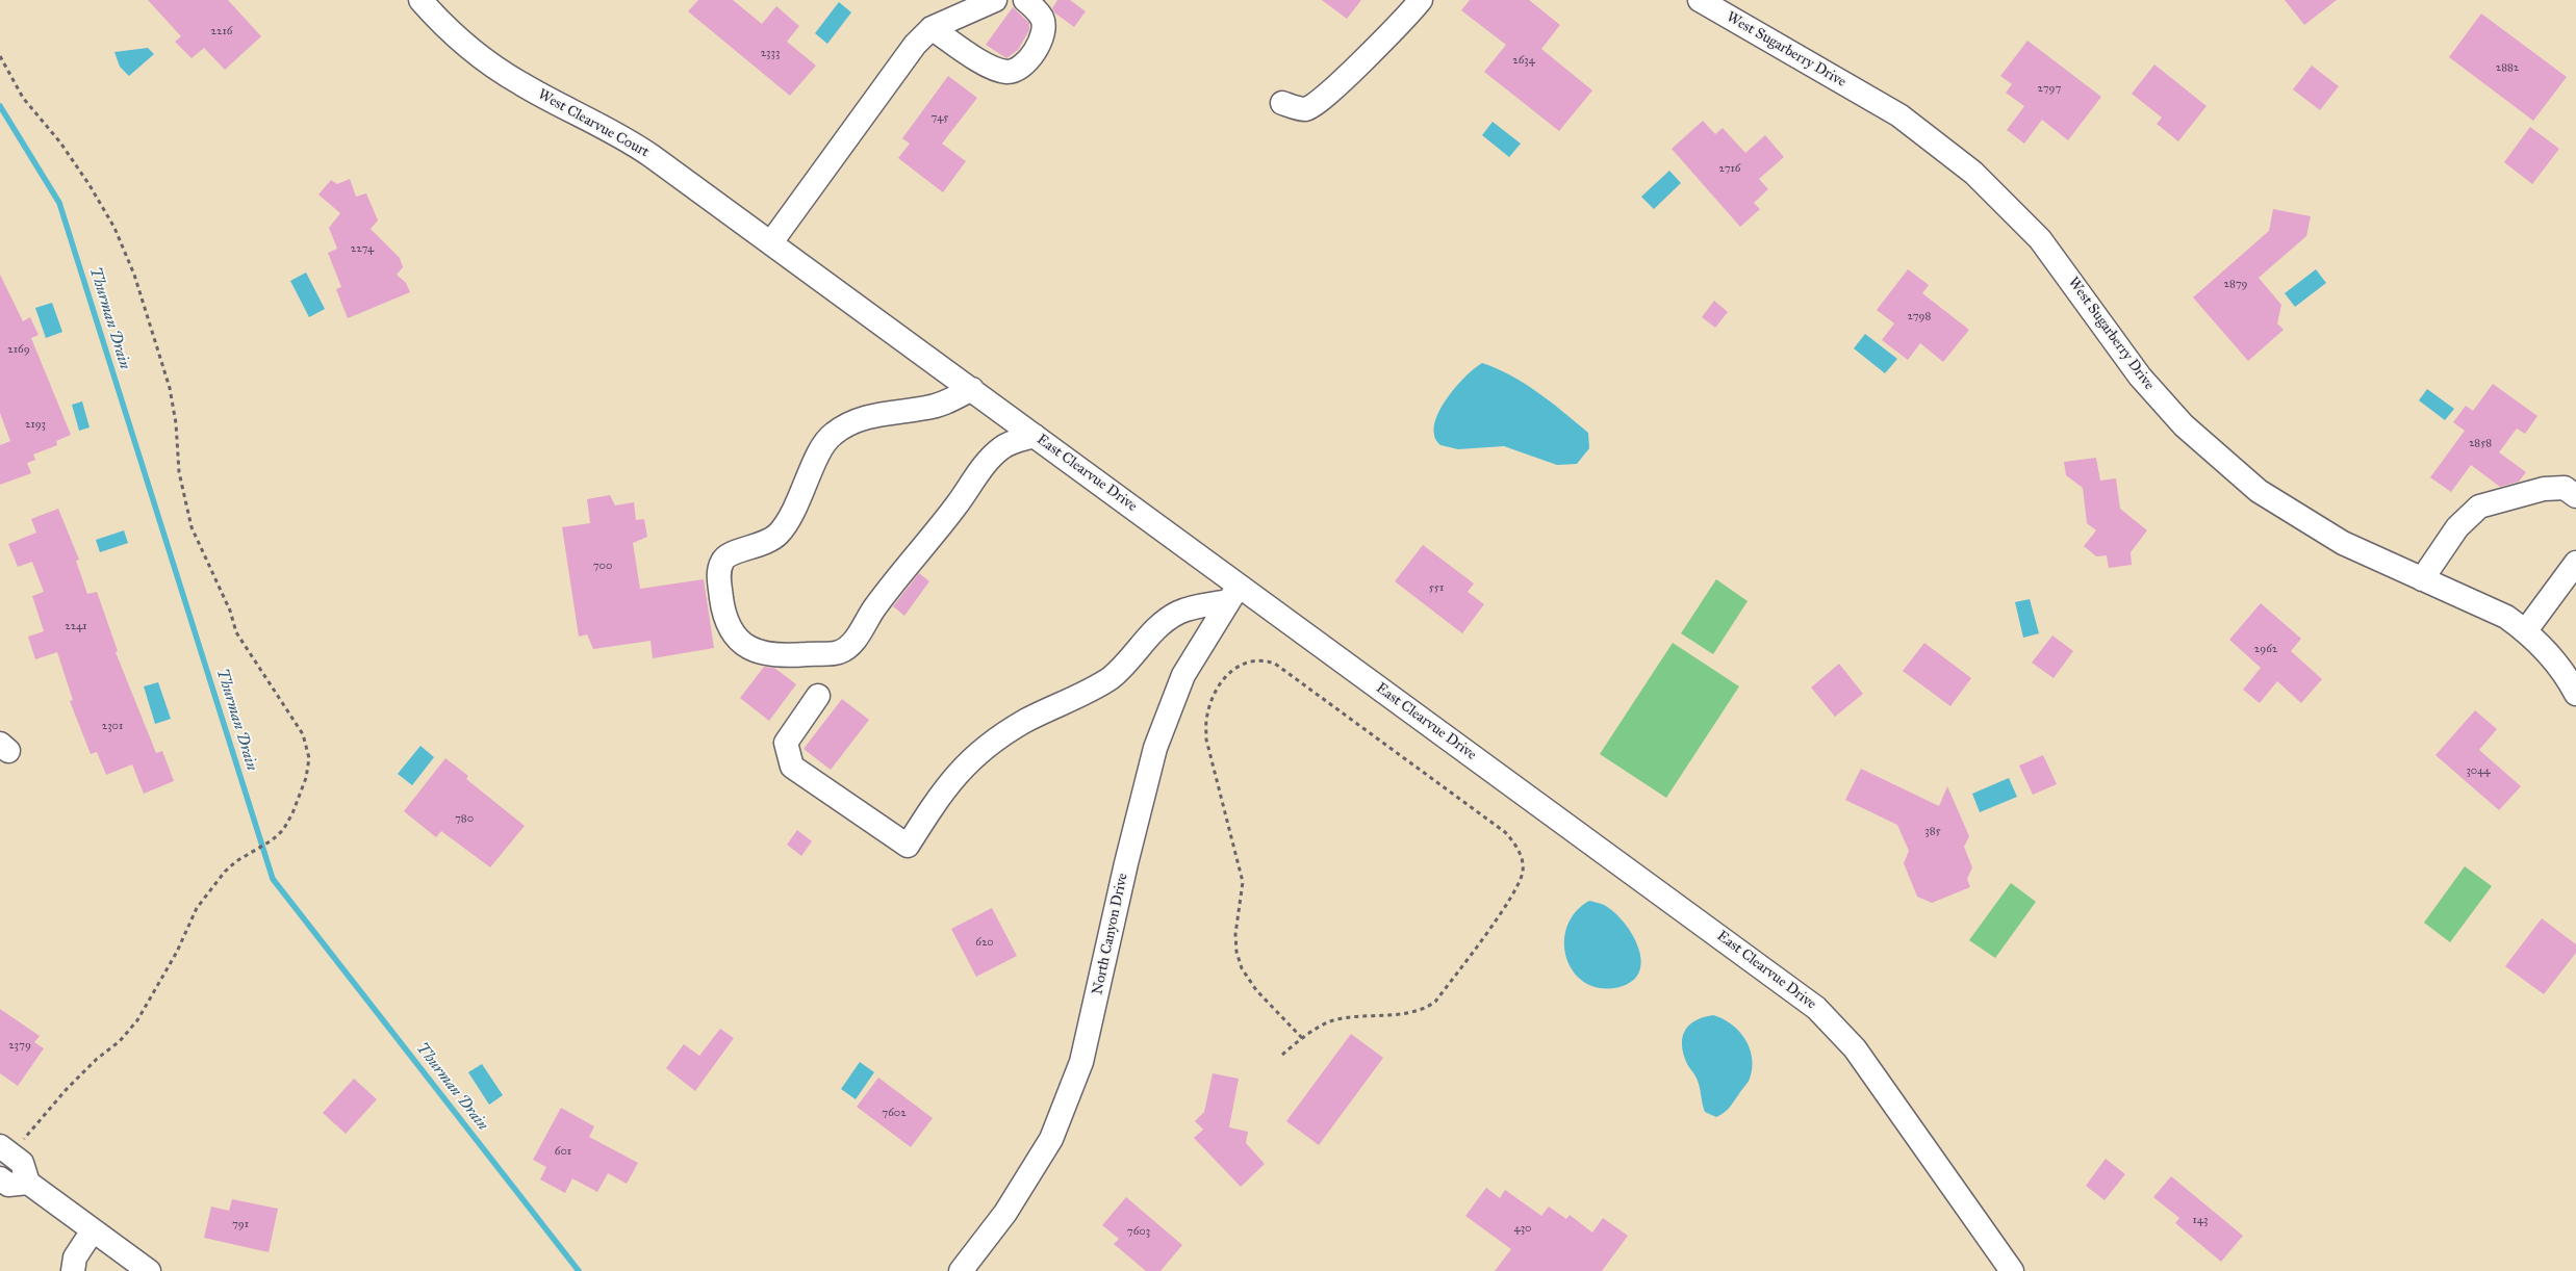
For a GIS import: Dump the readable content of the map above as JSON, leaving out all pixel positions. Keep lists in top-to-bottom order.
{
  "streets": {
    "street": [
      "West Sugarberry Drive",
      "West Clearvue Court",
      "East Clearvue Drive",
      "North Canyon Drive"
    ]
  },
  "crossings": [
    ["West Clearvue Court", "East Clearvue Drive"],
    ["East Clearvue Drive", "North Canyon Drive"]
  ],
  "water": ["Thurman Drain"],
  "house_numbers": [
    "2216",
    "2333",
    "2634",
    "2882",
    "2797",
    "745",
    "2716",
    "2274",
    "2879",
    "2798",
    "2169",
    "2193",
    "2858",
    "700",
    "551",
    "2241",
    "2962",
    "2301",
    "3044",
    "780",
    "385",
    "620",
    "2379",
    "7602",
    "601",
    "143",
    "791",
    "430",
    "7603"
  ]
}
